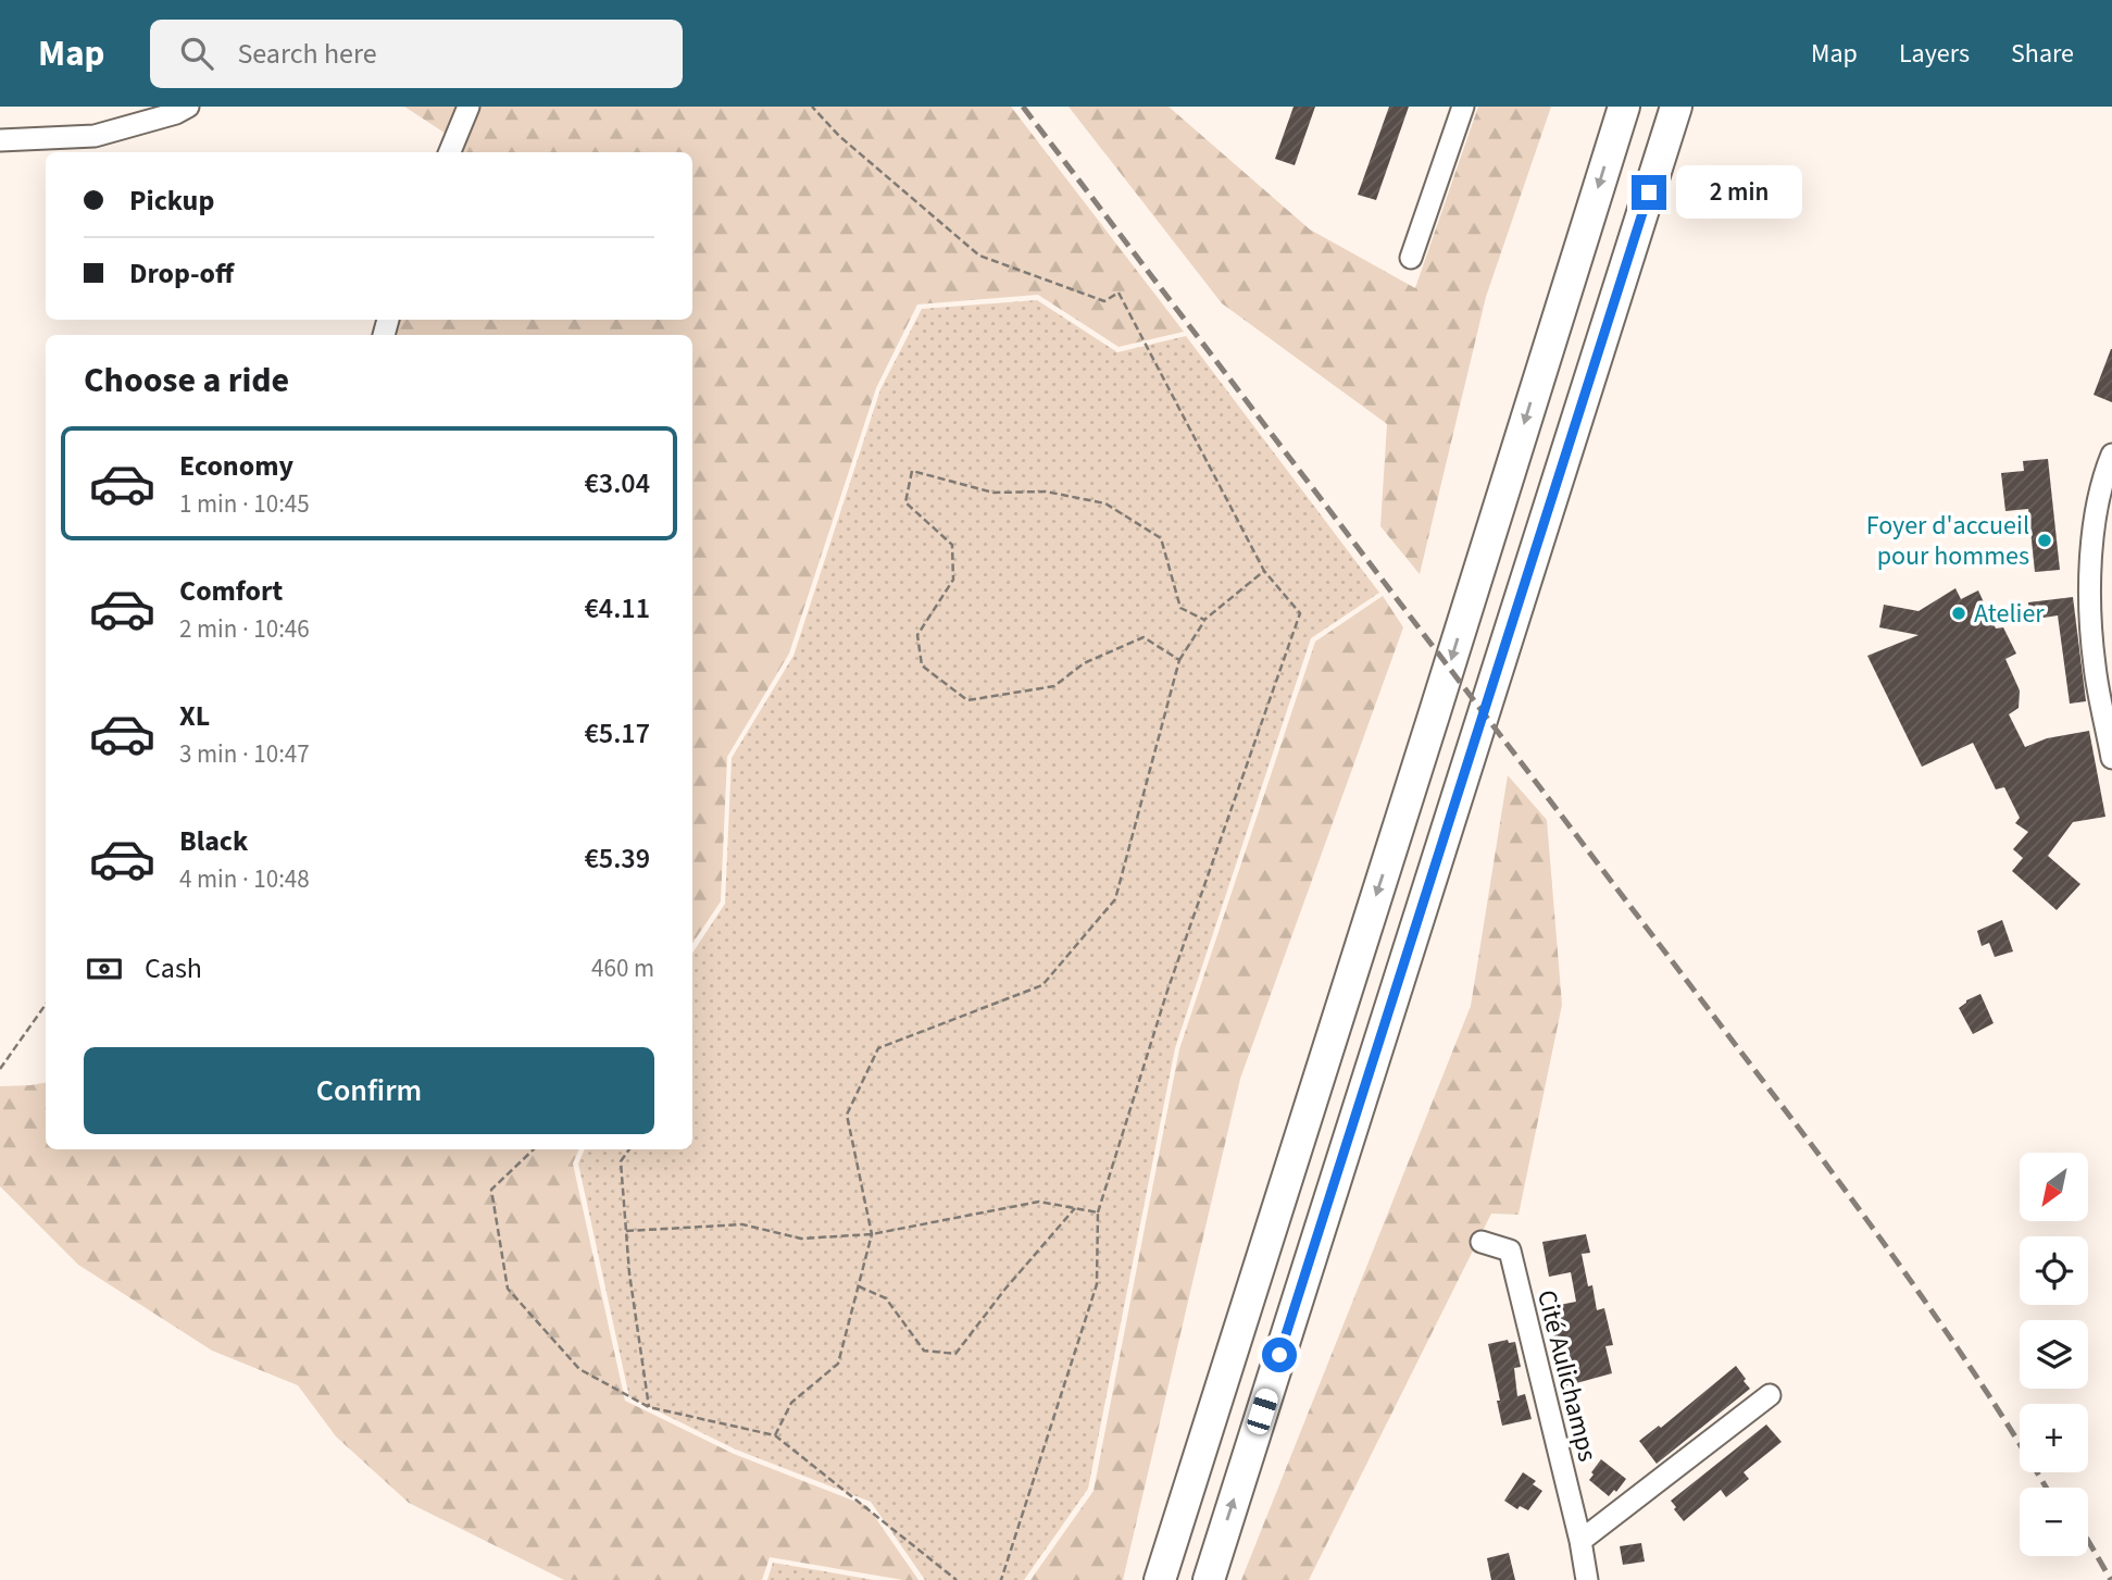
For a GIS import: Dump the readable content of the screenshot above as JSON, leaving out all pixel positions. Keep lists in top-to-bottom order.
{
  "streets": {
    "street": ["Cité Aulichamps"]
  },
  "places": ["Foyer d'accueil pour hommes", "Atelier"],
  "north": "bottom left",
  "page": {
    "header": "Map",
    "search": "Search here",
    "nav": ["Map", "Layers", "Share"],
    "banner": ["Pickup", "Drop-off"],
    "bubble": "2 min",
    "heading": "Choose a ride",
    "list": [
      {
        "name": "Economy",
        "note": "1 min · 10:45",
        "value": "€3.04"
      },
      {
        "name": "Comfort",
        "note": "2 min · 10:46",
        "value": "€4.11"
      },
      {
        "name": "XL",
        "note": "3 min · 10:47",
        "value": "€5.17"
      },
      {
        "name": "Black",
        "note": "4 min · 10:48",
        "value": "€5.39"
      }
    ],
    "pay": ["Cash", "460 m"],
    "buttons": "Confirm",
    "map_buttons": ["+", "−"]
  }
}
